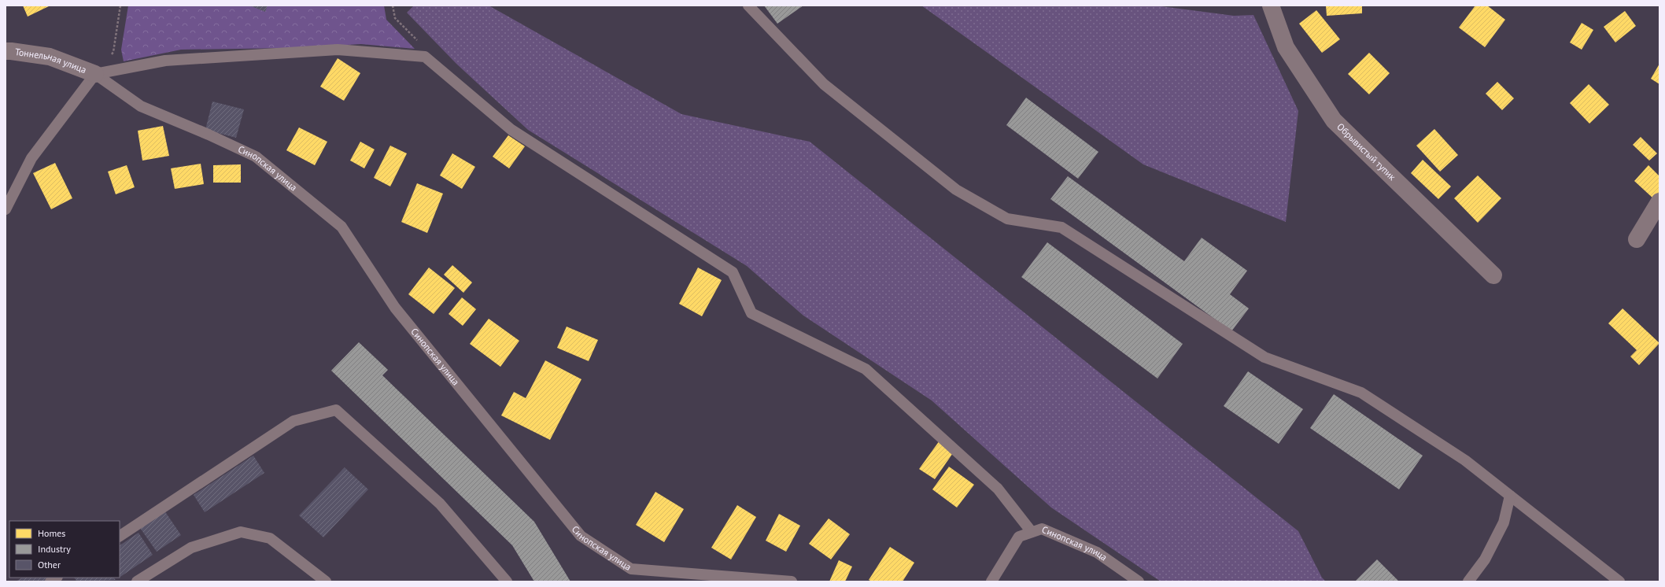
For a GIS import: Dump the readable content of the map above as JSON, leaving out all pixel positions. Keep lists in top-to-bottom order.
{
  "streets": {
    "street": ["Тоннельная улица", "Обрывистый тупик"],
    "lane": ["Синопская улица"]
  },
  "crossings": [
    ["Тоннельная улица", "Синопская улица"]
  ],
  "legend": ["Homes", "Industry", "Other"]
}
